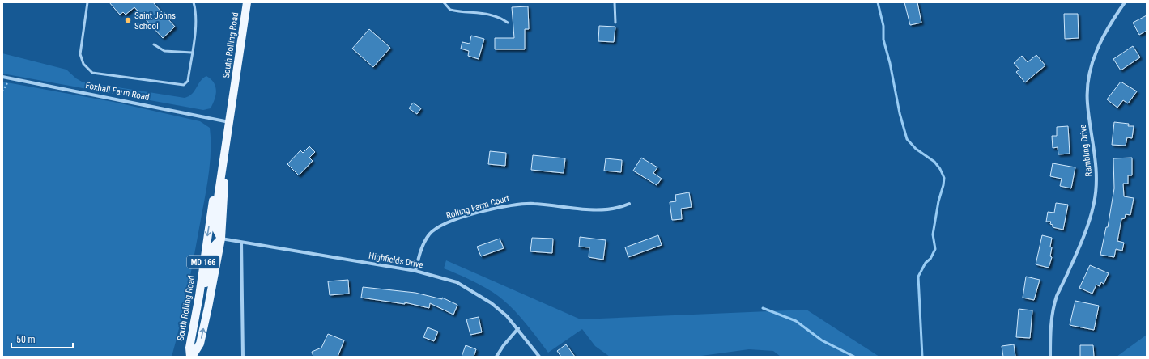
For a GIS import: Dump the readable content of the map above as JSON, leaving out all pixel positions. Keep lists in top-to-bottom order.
{
  "streets": {
    "main road": ["South Rolling Road", "MD 166"],
    "street": [
      "Foxhall Farm Road",
      "Rambling Drive",
      "Rolling Farm Court",
      "Highfields Drive"
    ]
  },
  "crossings": [
    ["South Rolling Road", "Foxhall Farm Road"],
    ["South Rolling Road", "Highfields Drive"],
    ["Rolling Farm Court", "Highfields Drive"]
  ],
  "places": ["Saint Johns School"],
  "scale_bar": "50 m"
}
